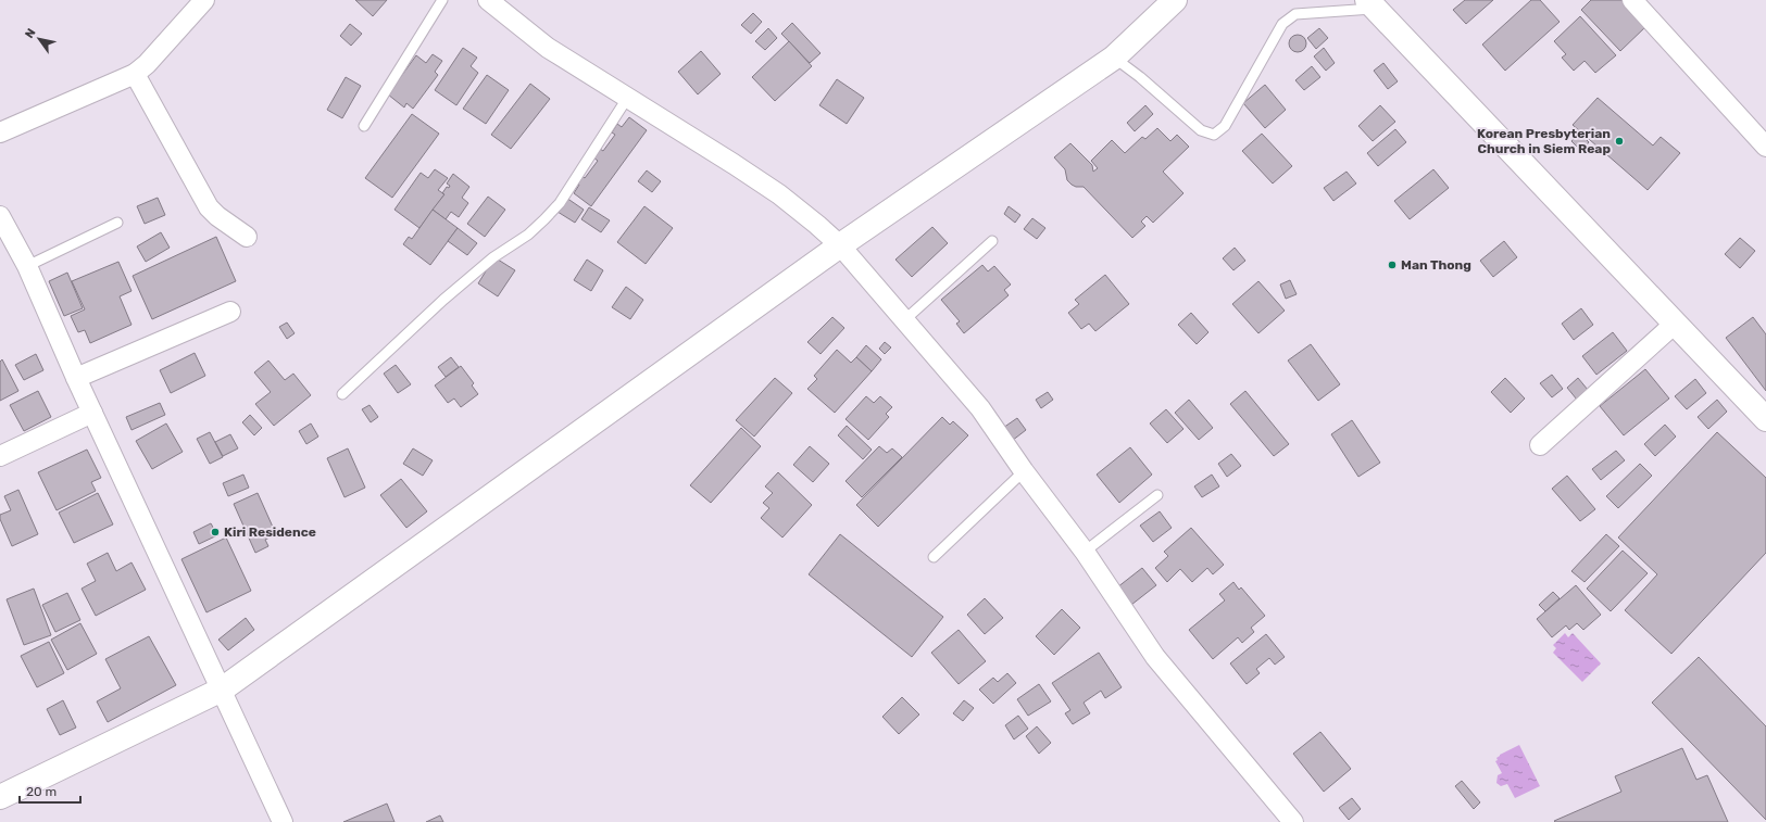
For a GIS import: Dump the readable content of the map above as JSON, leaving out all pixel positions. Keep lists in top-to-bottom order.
{
  "places": ["Korean Presbyterian Church in Siem Reap", "Man Thong", "Kiri Residence"],
  "scale_bar": "20 m",
  "north": "top left"
}
